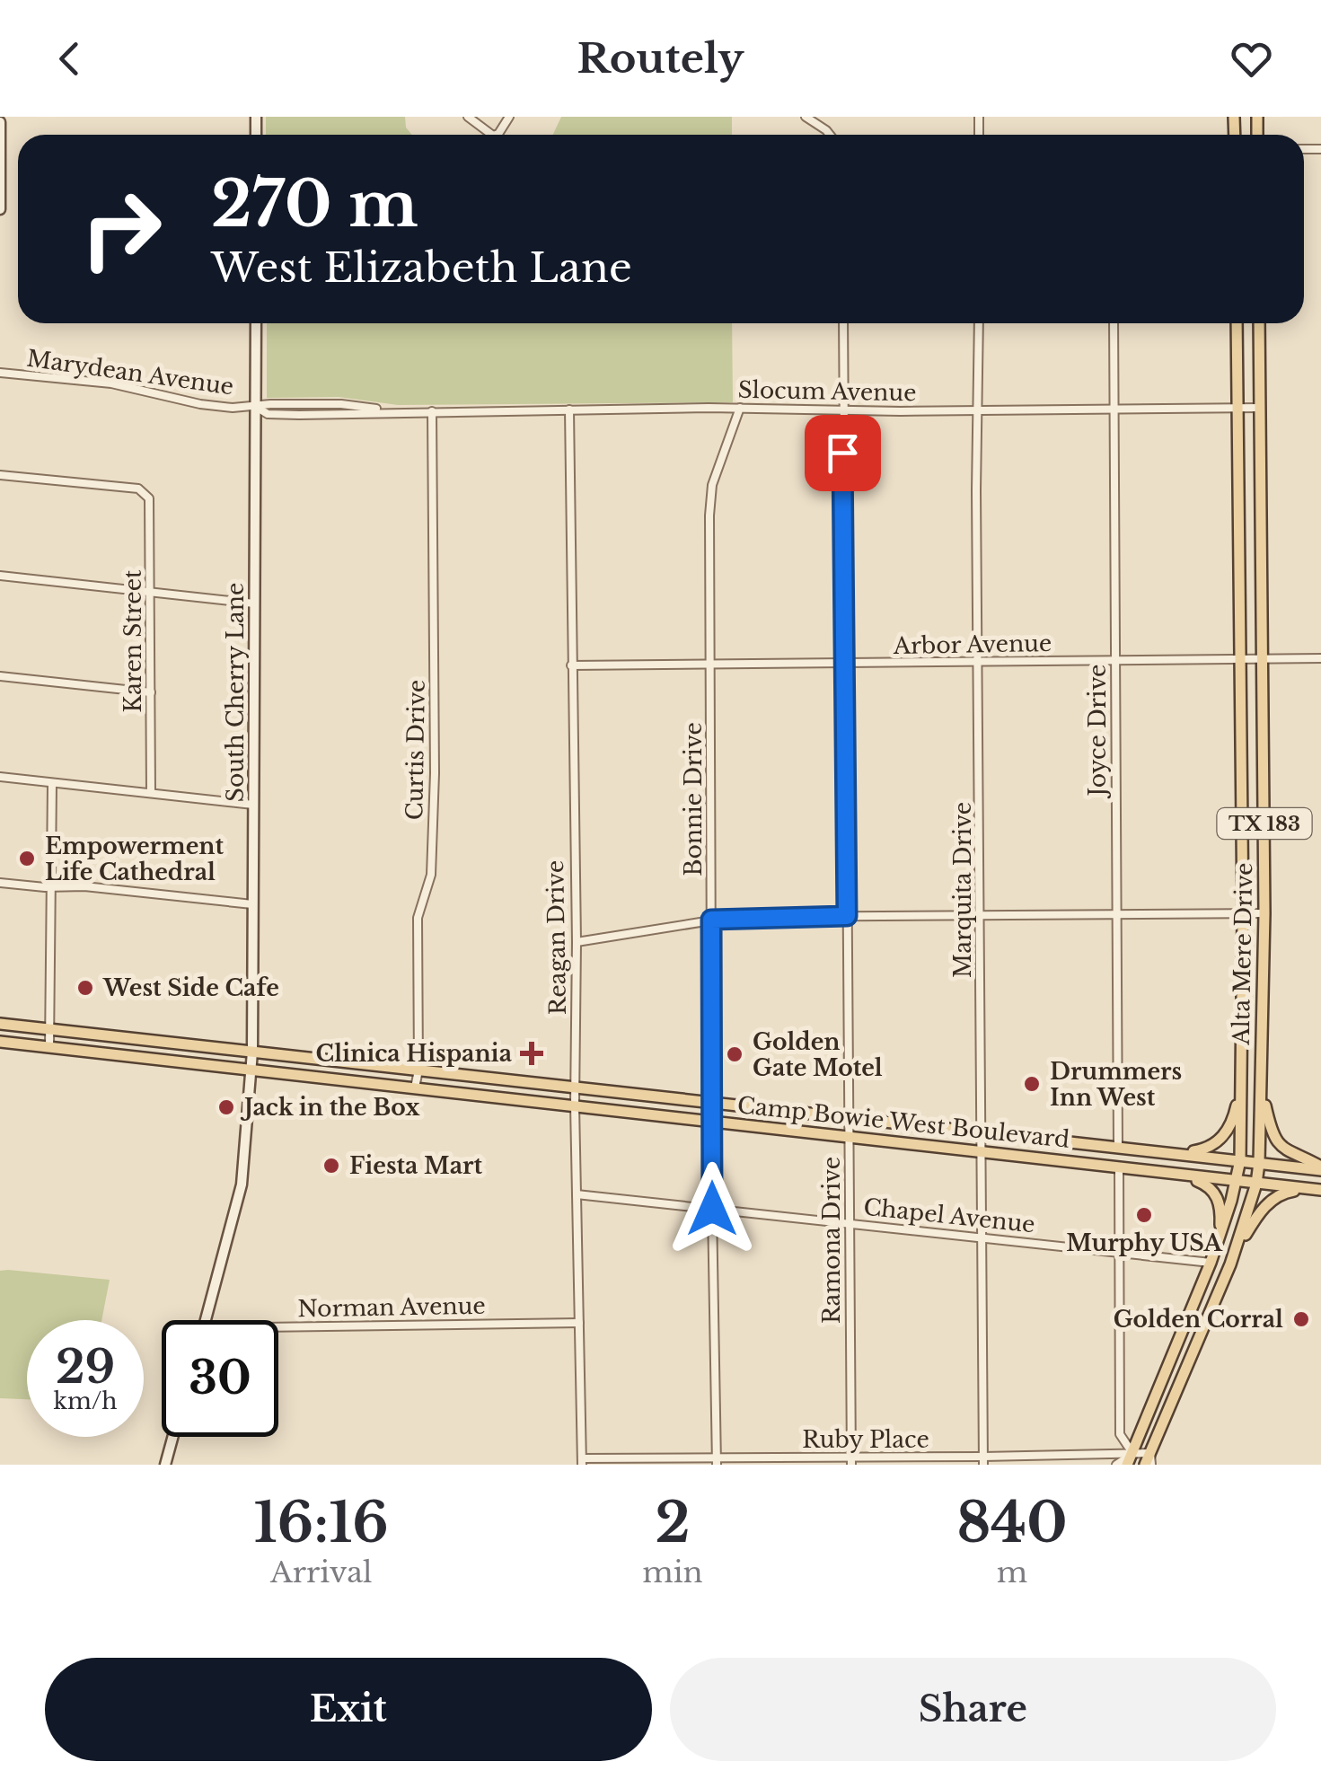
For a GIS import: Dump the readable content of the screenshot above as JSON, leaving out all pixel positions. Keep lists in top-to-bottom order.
{
  "streets": {
    "main road": ["TX 183", "Alta Mere Drive", "Camp Bowie West Boulevard"],
    "street": [
      "Marydean Avenue",
      "Slocum Avenue",
      "Karen Street",
      "Arbor Avenue",
      "South Cherry Lane",
      "Joyce Drive",
      "Curtis Drive",
      "Bonnie Drive",
      "Marquita Drive",
      "Reagan Drive",
      "Chapel Avenue",
      "Ramona Drive",
      "Norman Avenue",
      "Ruby Place"
    ]
  },
  "crossings": [
    ["Marydean Avenue", "Slocum Avenue"],
    ["Marydean Avenue", "South Cherry Lane"],
    ["Slocum Avenue", "South Cherry Lane"],
    ["Slocum Avenue", "Joyce Drive"],
    ["Slocum Avenue", "Curtis Drive"],
    ["Slocum Avenue", "Bonnie Drive"],
    ["Slocum Avenue", "Marquita Drive"],
    ["Slocum Avenue", "Reagan Drive"],
    ["Slocum Avenue", "Alta Mere Drive"],
    ["Slocum Avenue", "Ramona Drive"],
    ["Arbor Avenue", "Joyce Drive"],
    ["Arbor Avenue", "Bonnie Drive"],
    ["Arbor Avenue", "Marquita Drive"],
    ["Arbor Avenue", "Reagan Drive"],
    ["Arbor Avenue", "Alta Mere Drive"],
    ["Arbor Avenue", "Ramona Drive"],
    ["South Cherry Lane", "Camp Bowie West Boulevard"],
    ["Joyce Drive", "Camp Bowie West Boulevard"],
    ["Curtis Drive", "Camp Bowie West Boulevard"],
    ["Bonnie Drive", "Camp Bowie West Boulevard"],
    ["Bonnie Drive", "Chapel Avenue"],
    ["Bonnie Drive", "Ruby Place"],
    ["Marquita Drive", "Camp Bowie West Boulevard"],
    ["Marquita Drive", "Chapel Avenue"],
    ["Marquita Drive", "Ruby Place"],
    ["Reagan Drive", "Camp Bowie West Boulevard"],
    ["Reagan Drive", "Chapel Avenue"],
    ["Reagan Drive", "Norman Avenue"],
    ["Reagan Drive", "Ruby Place"],
    ["Alta Mere Drive", "Camp Bowie West Boulevard"],
    ["Alta Mere Drive", "Chapel Avenue"],
    ["Alta Mere Drive", "Ruby Place"],
    ["Camp Bowie West Boulevard", "Ramona Drive"],
    ["Chapel Avenue", "Ramona Drive"],
    ["Ramona Drive", "Ruby Place"]
  ],
  "places": {
    "other": [
      "Empowerment Life Cathedral",
      "West Side Cafe",
      "Golden Gate Motel",
      "Drummers Inn West",
      "Jack in the Box",
      "Fiesta Mart",
      "Murphy USA",
      "Golden Corral"
    ],
    "health": ["Clinica Hispania"]
  },
  "page": {
    "header": "Routely",
    "turn": ["270 m", "West Elizabeth Lane"],
    "speed": "29 km/h",
    "limit": "30",
    "eta": [
      "16:16",
      "Arrival",
      "2",
      "min",
      "840",
      "m"
    ],
    "buttons": ["Exit", "Share"]
  }
}
